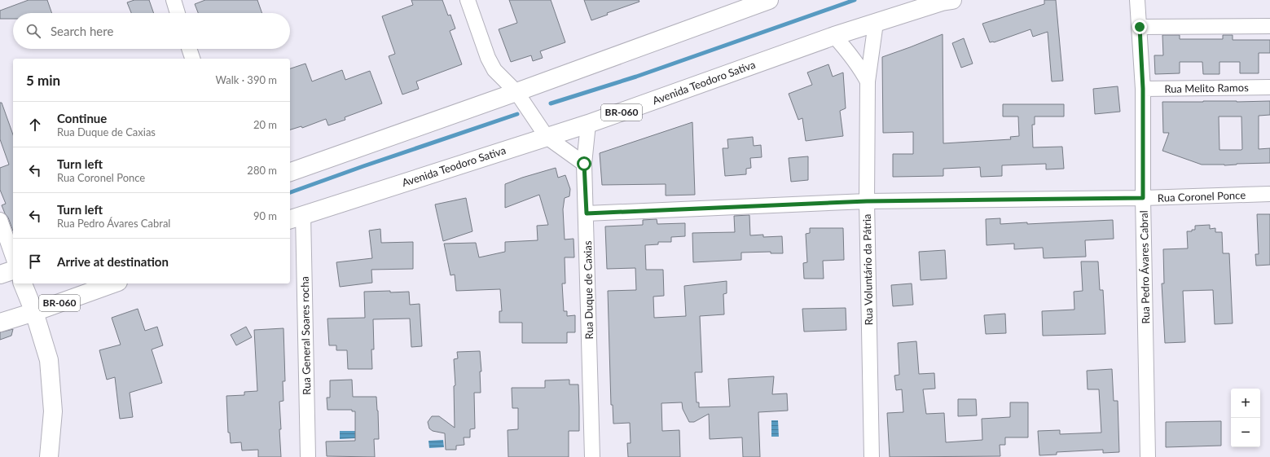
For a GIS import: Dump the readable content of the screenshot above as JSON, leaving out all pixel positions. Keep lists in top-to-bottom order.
{
  "streets": {
    "main road": ["Avenida Teodoro Sativa", "BR-060"],
    "street": [
      "Rua Melito Ramos",
      "Rua Coronel Ponce",
      "Rua Pedro Ávares Cabral",
      "Rua Voluntário da Pátria",
      "Rua Duque de Caxias",
      "Rua General Soares rocha"
    ]
  },
  "crossings": [
    ["Avenida Teodoro Sativa", "Rua Voluntário da Pátria"],
    ["Avenida Teodoro Sativa", "Rua Duque de Caxias"],
    ["Avenida Teodoro Sativa", "Rua General Soares rocha"],
    ["Rua Melito Ramos", "Rua Pedro Ávares Cabral"],
    ["Rua Coronel Ponce", "Rua Pedro Ávares Cabral"],
    ["Rua Coronel Ponce", "Rua Voluntário da Pátria"],
    ["Rua Coronel Ponce", "Rua Duque de Caxias"]
  ],
  "page": {
    "search": "Search here",
    "heading": ["5 min", "Walk · 390 m"],
    "list": [
      ["Continue", "Rua Duque de Caxias", "20 m"],
      ["Turn left", "Rua Coronel Ponce", "280 m"],
      ["Turn left", "Rua Pedro Ávares Cabral", "90 m"],
      "Arrive at destination"
    ],
    "map_buttons": ["+", "−"]
  }
}
